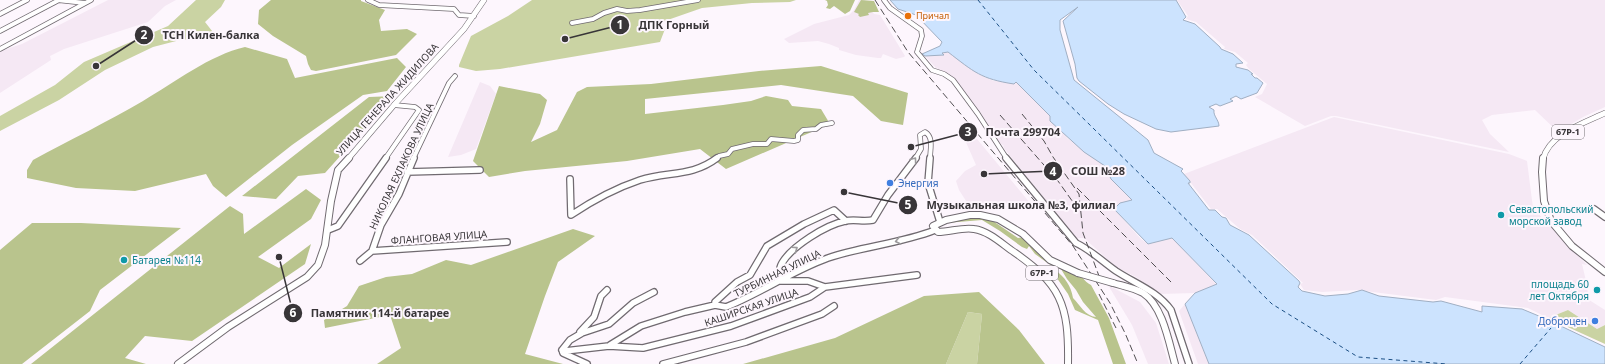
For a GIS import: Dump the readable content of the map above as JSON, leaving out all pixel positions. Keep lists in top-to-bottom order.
{
  "streets": {
    "main road": ["УЛИЦА ГЕНЕРАЛА ЖИДИЛОВА", "67Р-1"],
    "street": [
      "НИКОЛАЯ ЕХЛАКОВА УЛИЦА",
      "ФЛАНГОВАЯ УЛИЦА",
      "ТУРБИННАЯ УЛИЦА",
      "КАШИРСКАЯ УЛИЦА"
    ]
  },
  "crossings": [
    ["67Р-1", "ТУРБИННАЯ УЛИЦА"],
    ["НИКОЛАЯ ЕХЛАКОВА УЛИЦА", "ФЛАНГОВАЯ УЛИЦА"],
    ["ТУРБИННАЯ УЛИЦА", "КАШИРСКАЯ УЛИЦА"]
  ],
  "one_way": ["ТУРБИННАЯ УЛИЦА"],
  "places": [
    "Причал",
    "ДПК Горный",
    "ТСН Килен-балка",
    "Почта 299704",
    "СОШ №28",
    "Энергия",
    "Музыкальная школа №3, филиал",
    "Севастопольский морской завод",
    "Памятник 114-й батарее",
    "Батарея №114",
    "площадь 60 лет Октября",
    "Доброцен"
  ]
}
